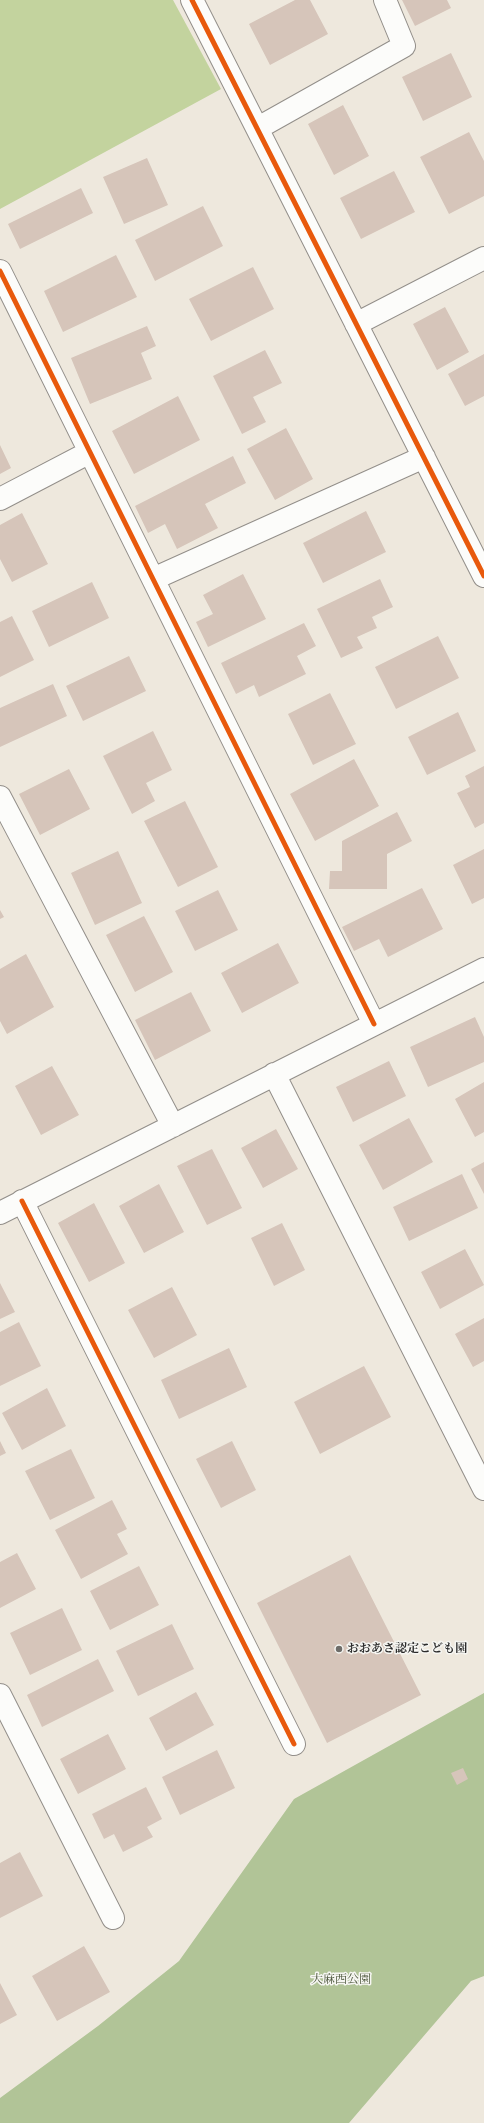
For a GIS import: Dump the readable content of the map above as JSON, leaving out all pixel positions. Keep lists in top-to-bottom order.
{
  "parks": ["大麻西公園"],
  "places": ["おおあさ認定こども園"]
}
